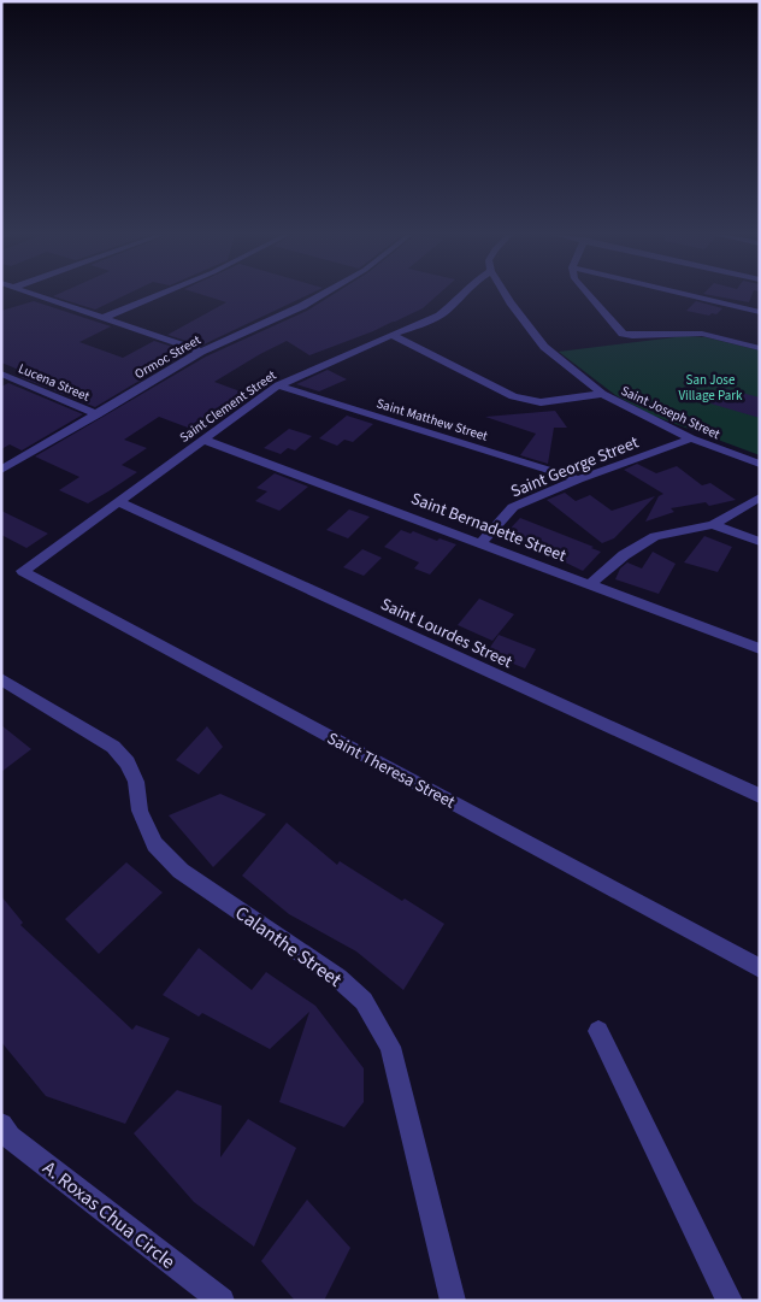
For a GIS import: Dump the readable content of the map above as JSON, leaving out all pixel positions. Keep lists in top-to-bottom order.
{
  "streets": {
    "street": [
      "Ormoc Street",
      "Lucena Street",
      "Saint Clement Street",
      "Saint Joseph Street",
      "Saint Matthew Street",
      "Saint George Street",
      "Saint Bernadette Street",
      "Saint Lourdes Street",
      "Saint Theresa Street",
      "Calanthe Street",
      "A. Roxas Chua Circle"
    ]
  },
  "crossings": [
    ["Ormoc Street", "Lucena Street"],
    ["Saint Clement Street", "Saint Matthew Street"],
    ["Saint Clement Street", "Saint Bernadette Street"],
    ["Saint Clement Street", "Saint Lourdes Street"],
    ["Saint Clement Street", "Saint Theresa Street"],
    ["Saint Joseph Street", "Saint George Street"],
    ["Saint Matthew Street", "Saint George Street"],
    ["Saint George Street", "Saint Bernadette Street"]
  ],
  "parks": ["San Jose Village Park"]
}
